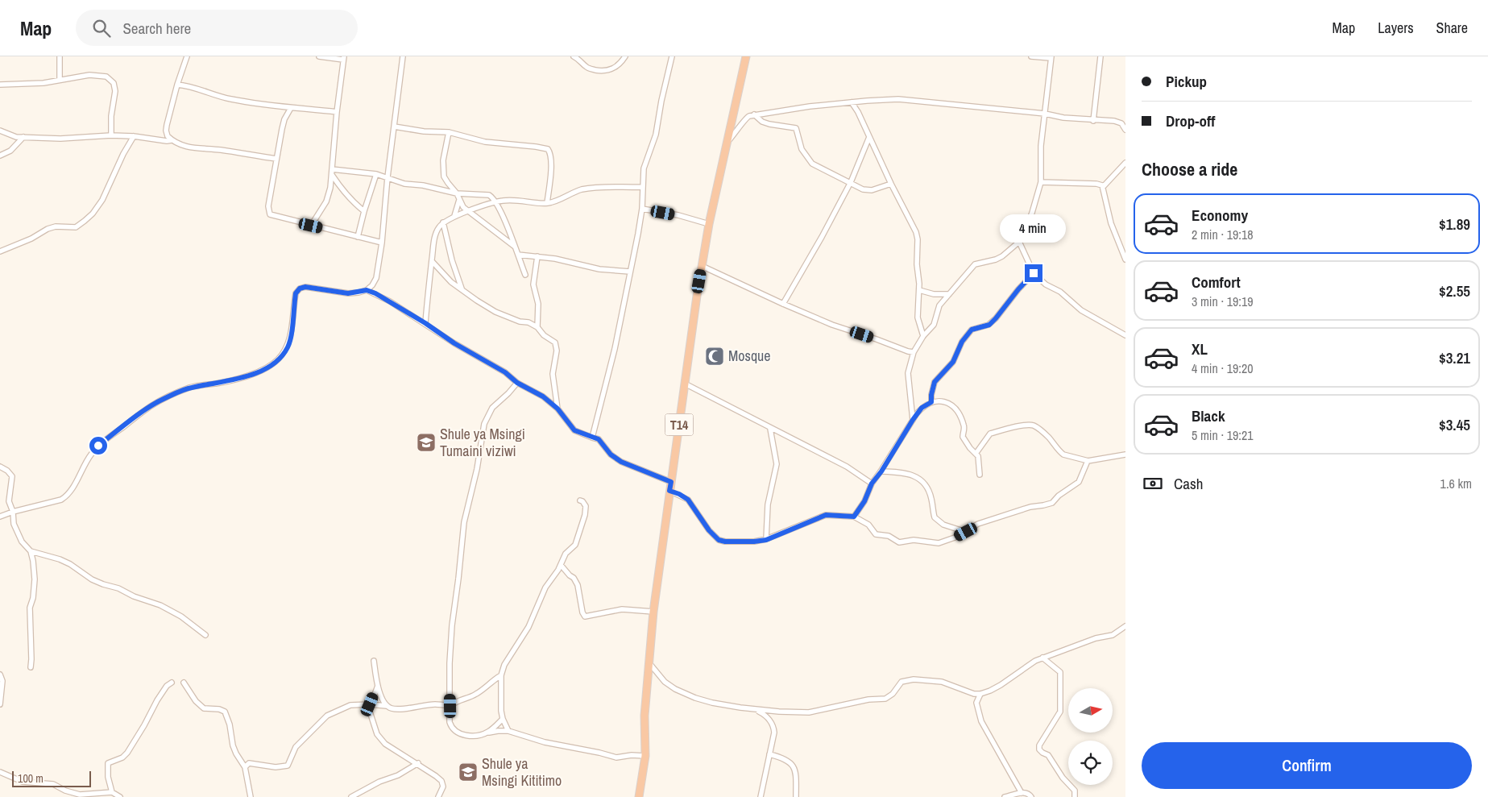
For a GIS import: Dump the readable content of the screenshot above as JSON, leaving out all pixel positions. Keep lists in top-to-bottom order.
{
  "streets": {
    "highway": ["T14"]
  },
  "places": {
    "mosque": ["Mosque"],
    "school or university": ["Shule ya Msingi Tumaini viziwi", "Shule ya Msingi Kititimo"]
  },
  "scale_bar": "100 m",
  "north": "right",
  "page": {
    "header": "Map",
    "search": "Search here",
    "nav": ["Map", "Layers", "Share"],
    "banner": ["Pickup", "Drop-off"],
    "heading": "Choose a ride",
    "list": [
      {
        "name": "Economy",
        "note": "2 min · 19:18",
        "value": "$1.89"
      },
      {
        "name": "Comfort",
        "note": "3 min · 19:19",
        "value": "$2.55"
      },
      {
        "name": "XL",
        "note": "4 min · 19:20",
        "value": "$3.21"
      },
      {
        "name": "Black",
        "note": "5 min · 19:21",
        "value": "$3.45"
      }
    ],
    "bubble": "4 min",
    "pay": ["Cash", "1.6 km"],
    "buttons": "Confirm",
    "scale": "100 m"
  }
}
